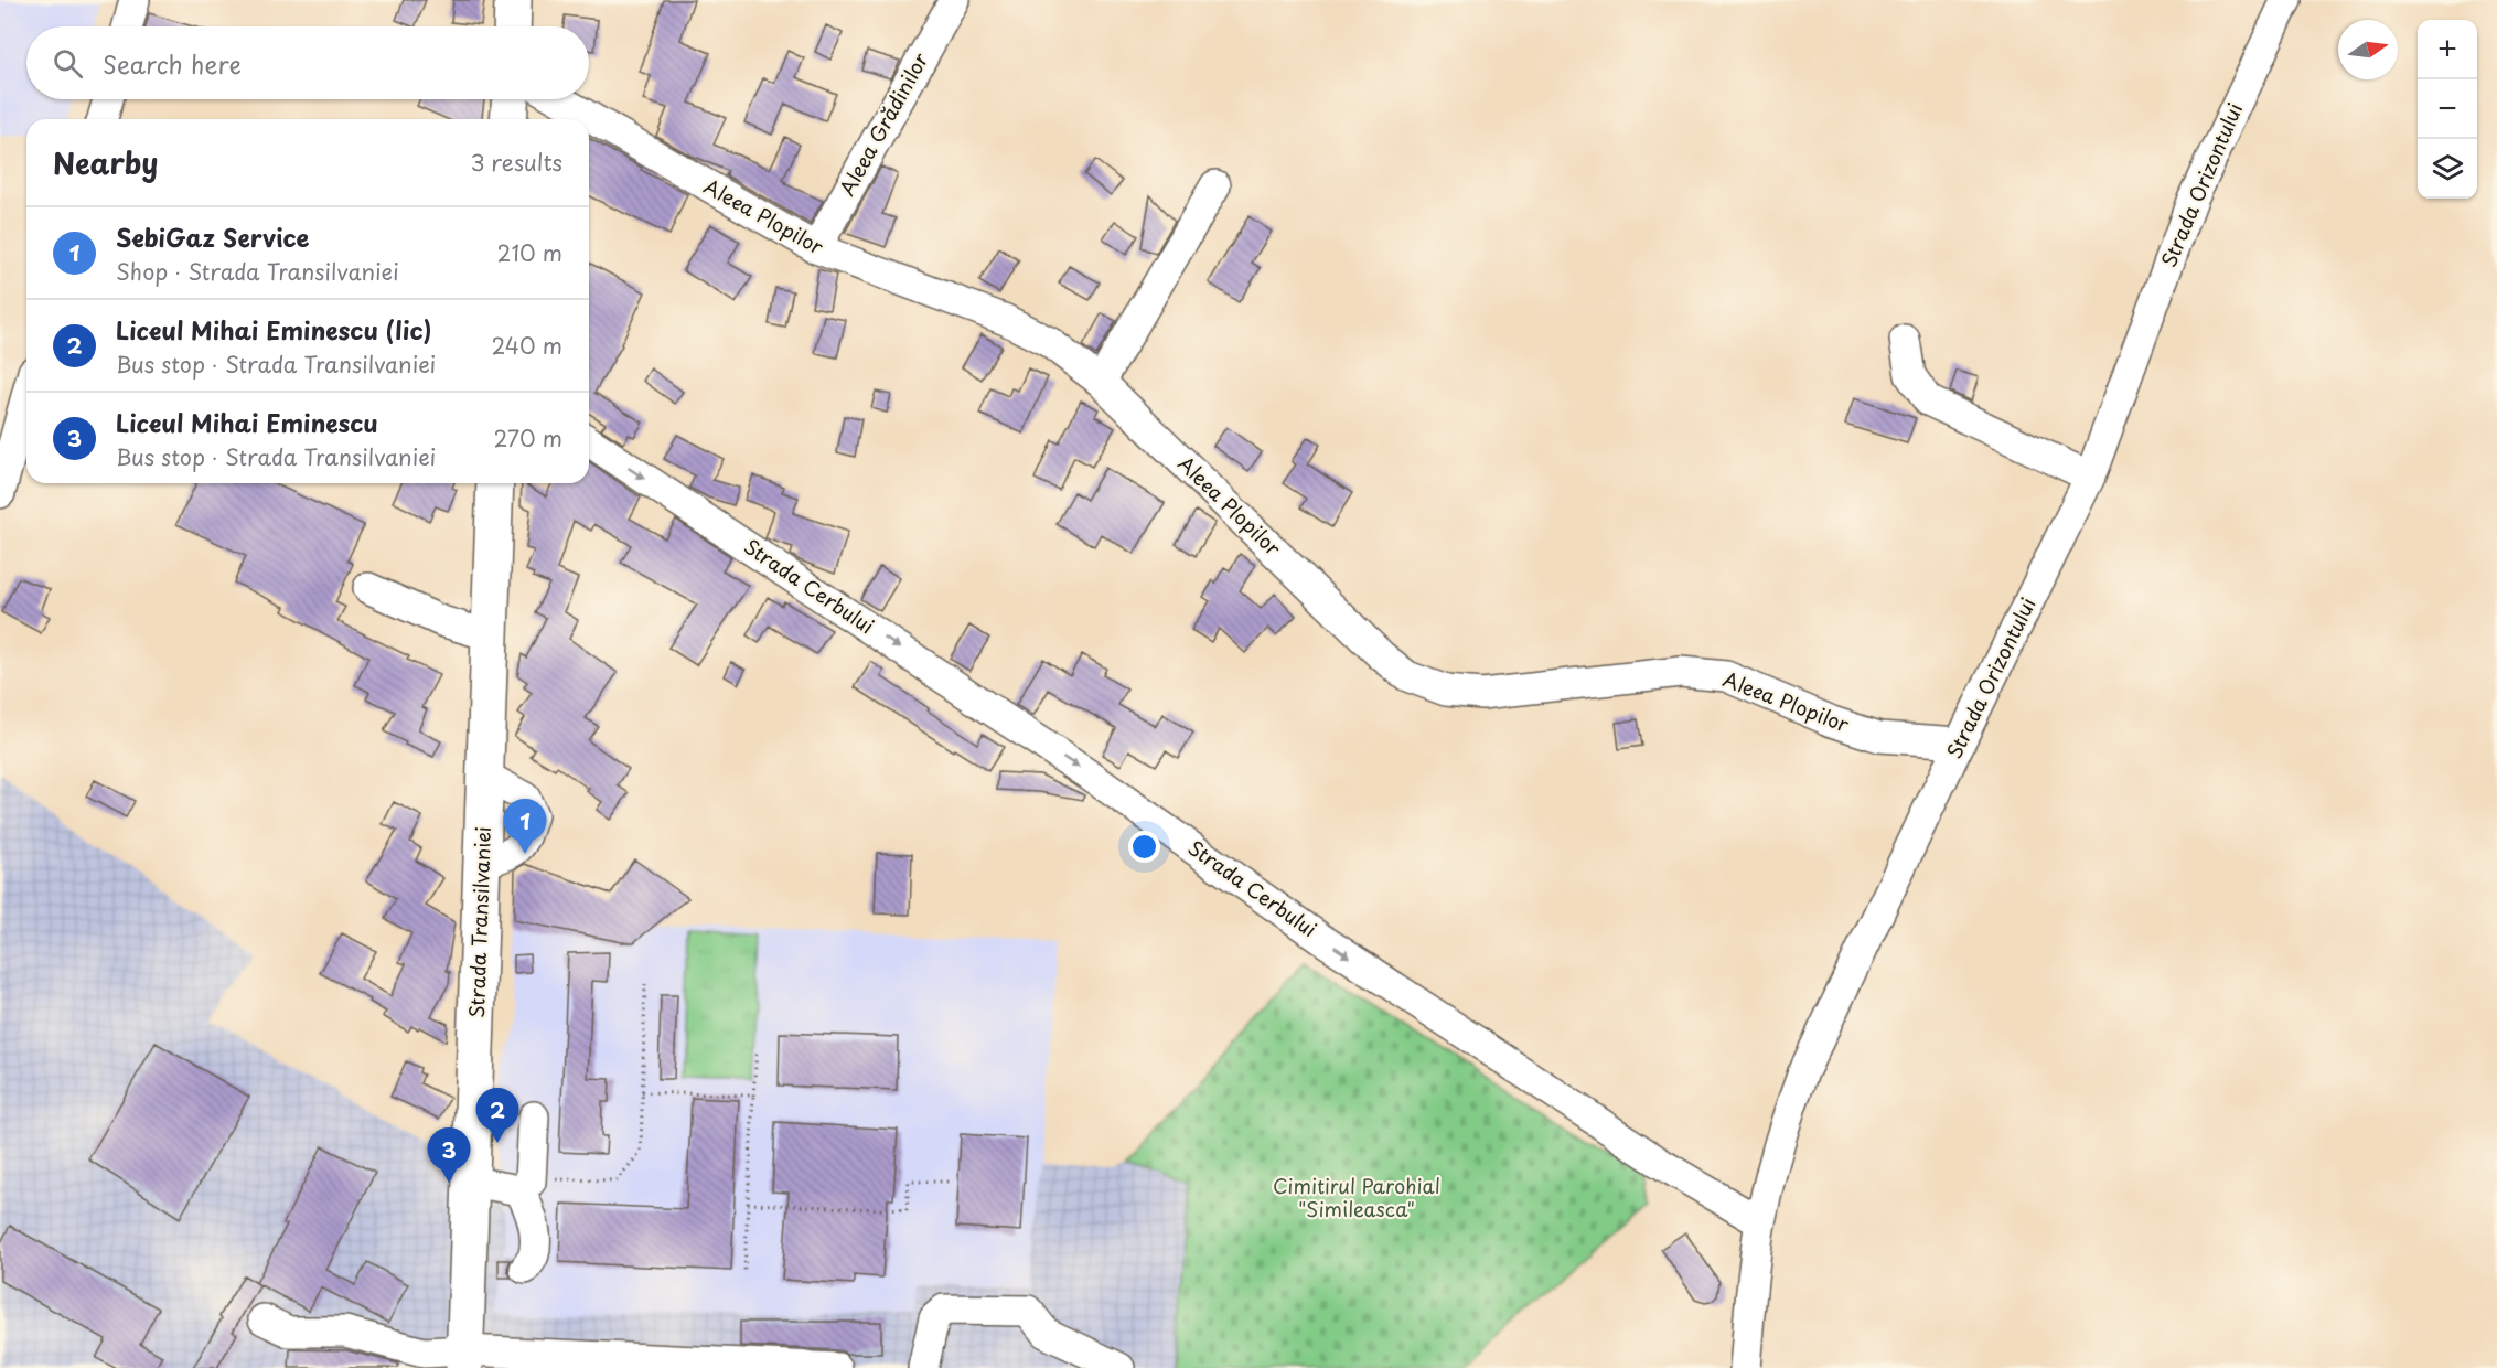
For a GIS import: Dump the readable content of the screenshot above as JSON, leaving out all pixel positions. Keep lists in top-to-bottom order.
{
  "streets": {
    "main road": ["Strada Transilvaniei"],
    "street": [
      "Aleea Grădinilor",
      "Strada Orizontului",
      "Aleea Plopilor",
      "Strada Cerbului"
    ]
  },
  "crossings": [
    ["Aleea Grădinilor", "Aleea Plopilor"],
    ["Strada Orizontului", "Aleea Plopilor"],
    ["Strada Orizontului", "Strada Cerbului"]
  ],
  "one_way": ["Strada Cerbului"],
  "parks": ["Cimitirul Parohial \"Simileasca\""],
  "north": "right",
  "page": {
    "map_buttons": ["+", "−"],
    "search": "Search here",
    "heading": ["Nearby", "3 results"],
    "list": [
      {
        "mark": "1",
        "name": "SebiGaz Service",
        "note": "Shop · Strada Transilvaniei",
        "value": "210 m"
      },
      {
        "mark": "2",
        "name": "Liceul Mihai Eminescu (lic)",
        "note": "Bus stop · Strada Transilvaniei",
        "value": "240 m"
      },
      {
        "mark": "3",
        "name": "Liceul Mihai Eminescu",
        "note": "Bus stop · Strada Transilvaniei",
        "value": "270 m"
      }
    ],
    "pins": ["1", "2", "3"]
  }
}
